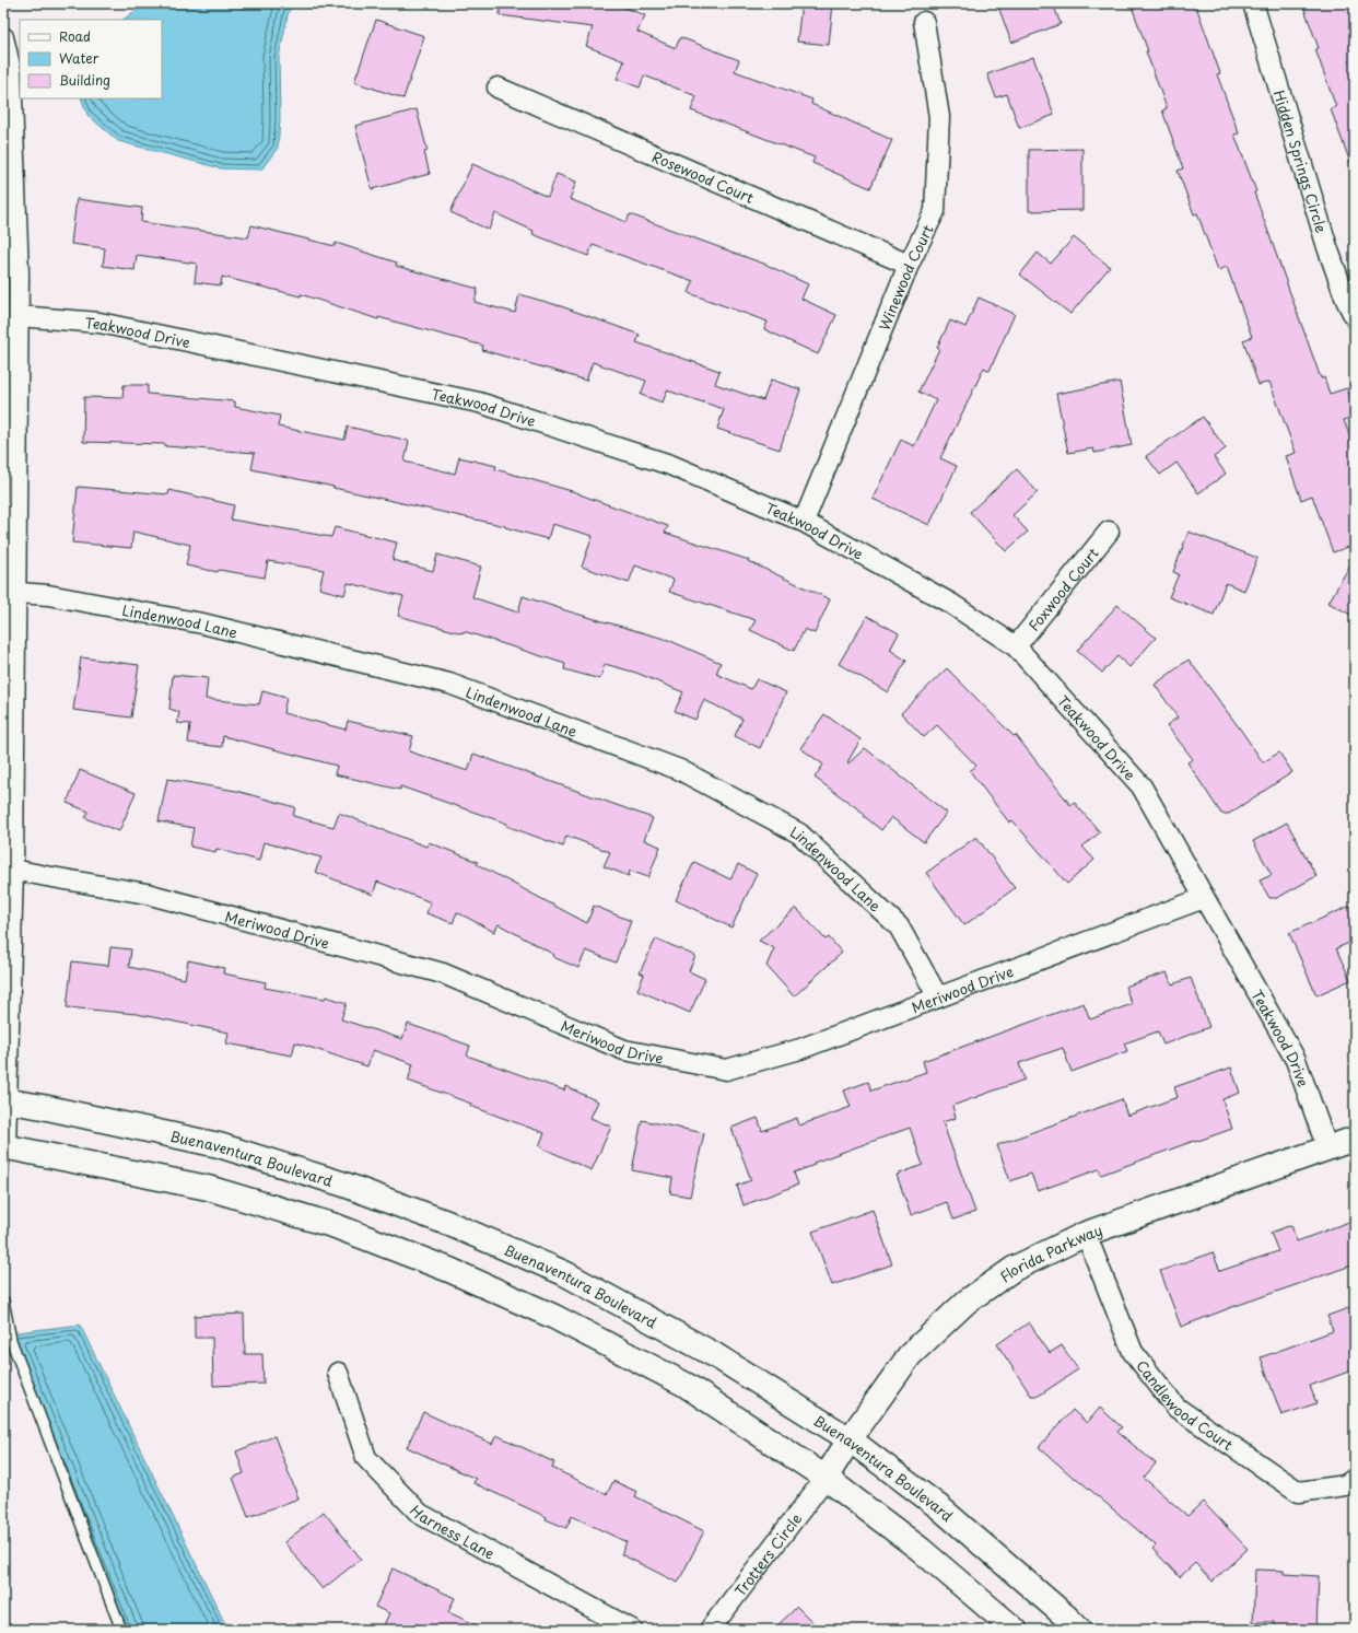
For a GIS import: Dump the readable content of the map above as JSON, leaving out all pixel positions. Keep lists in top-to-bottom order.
{
  "streets": {
    "main road": ["Buenaventura Boulevard", "Florida Parkway"],
    "street": [
      "Hidden Springs Circle",
      "Rosewood Court",
      "Winewood Court",
      "Teakwood Drive",
      "Foxwood Court",
      "Lindenwood Lane",
      "Meriwood Drive",
      "Candlewood Court",
      "Harness Lane",
      "Trotters Circle"
    ]
  },
  "crossings": [
    ["Rosewood Court", "Winewood Court"],
    ["Winewood Court", "Teakwood Drive"],
    ["Teakwood Drive", "Foxwood Court"],
    ["Teakwood Drive", "Meriwood Drive"],
    ["Teakwood Drive", "Florida Parkway"],
    ["Lindenwood Lane", "Meriwood Drive"],
    ["Buenaventura Boulevard", "Florida Parkway"],
    ["Florida Parkway", "Candlewood Court"],
    ["Florida Parkway", "Trotters Circle"]
  ],
  "legend": ["Road", "Water", "Building"]
}
